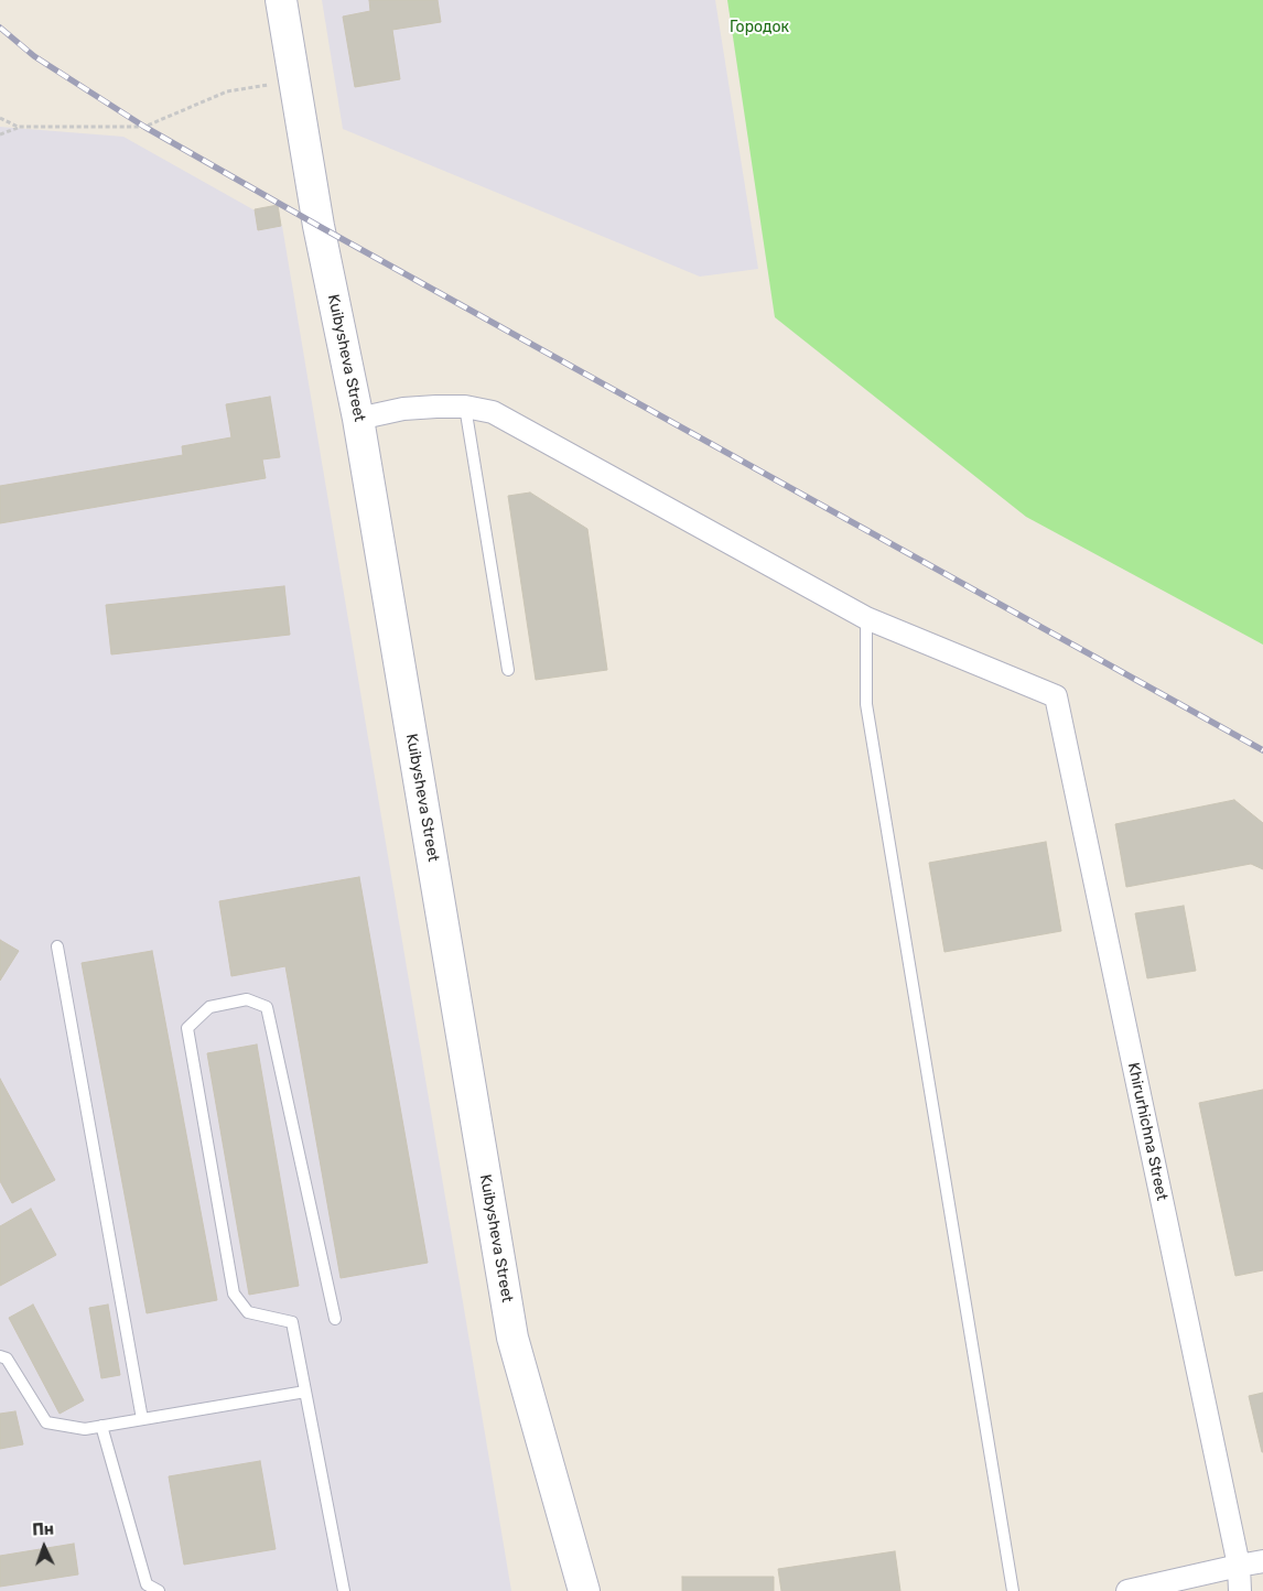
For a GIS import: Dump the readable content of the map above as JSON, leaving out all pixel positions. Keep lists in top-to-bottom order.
{
  "streets": {
    "main road": ["Kuibysheva Street"],
    "street": ["Khirurhichna Street"]
  },
  "parks": ["Городок"],
  "north": "top"
}
